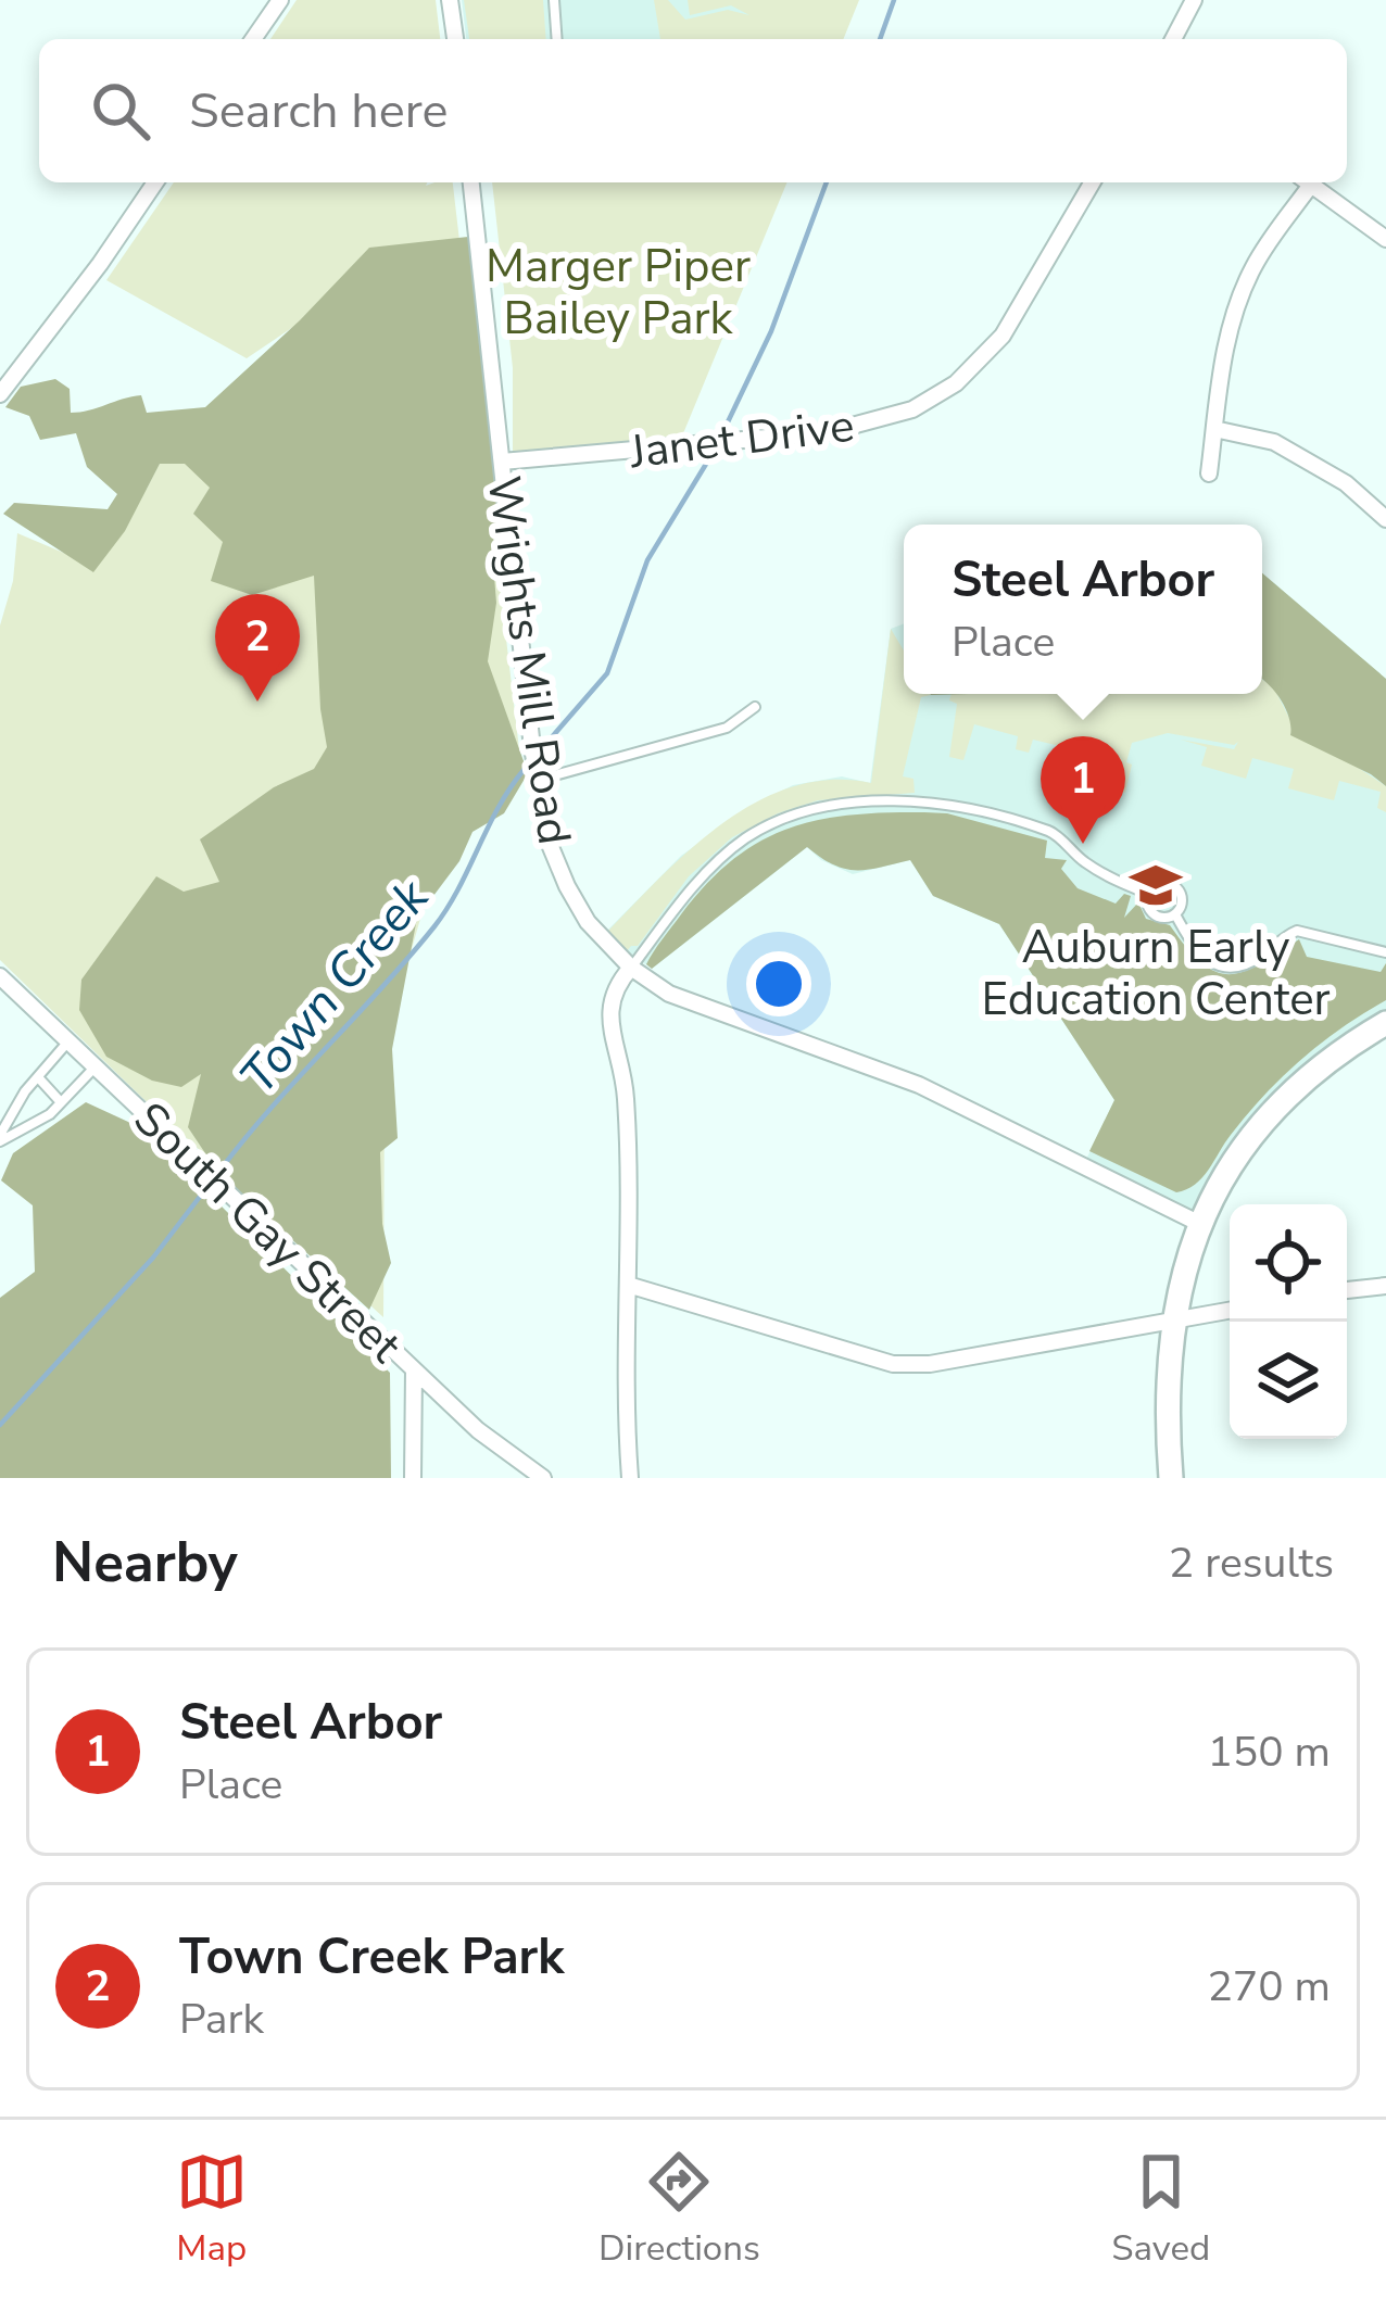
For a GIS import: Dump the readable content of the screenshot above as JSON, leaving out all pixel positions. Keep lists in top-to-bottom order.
{
  "streets": {
    "street": ["Janet Drive", "Wrights Mill Road", "South Gay Street"]
  },
  "crossings": [
    ["Janet Drive", "Wrights Mill Road"]
  ],
  "water": ["Town Creek"],
  "parks": ["Marger Piper Bailey Park"],
  "places": {
    "school or university": ["Auburn Early Education Center"]
  },
  "page": {
    "search": "Search here",
    "popup": ["Steel Arbor", "Place"],
    "pins": ["2", "1"],
    "heading": ["Nearby", "2 results"],
    "list": [
      {
        "mark": "1",
        "name": "Steel Arbor",
        "note": "Place",
        "value": "150 m"
      },
      {
        "mark": "2",
        "name": "Town Creek Park",
        "note": "Park",
        "value": "270 m"
      }
    ],
    "nav": ["Map", "Directions", "Saved"]
  }
}
